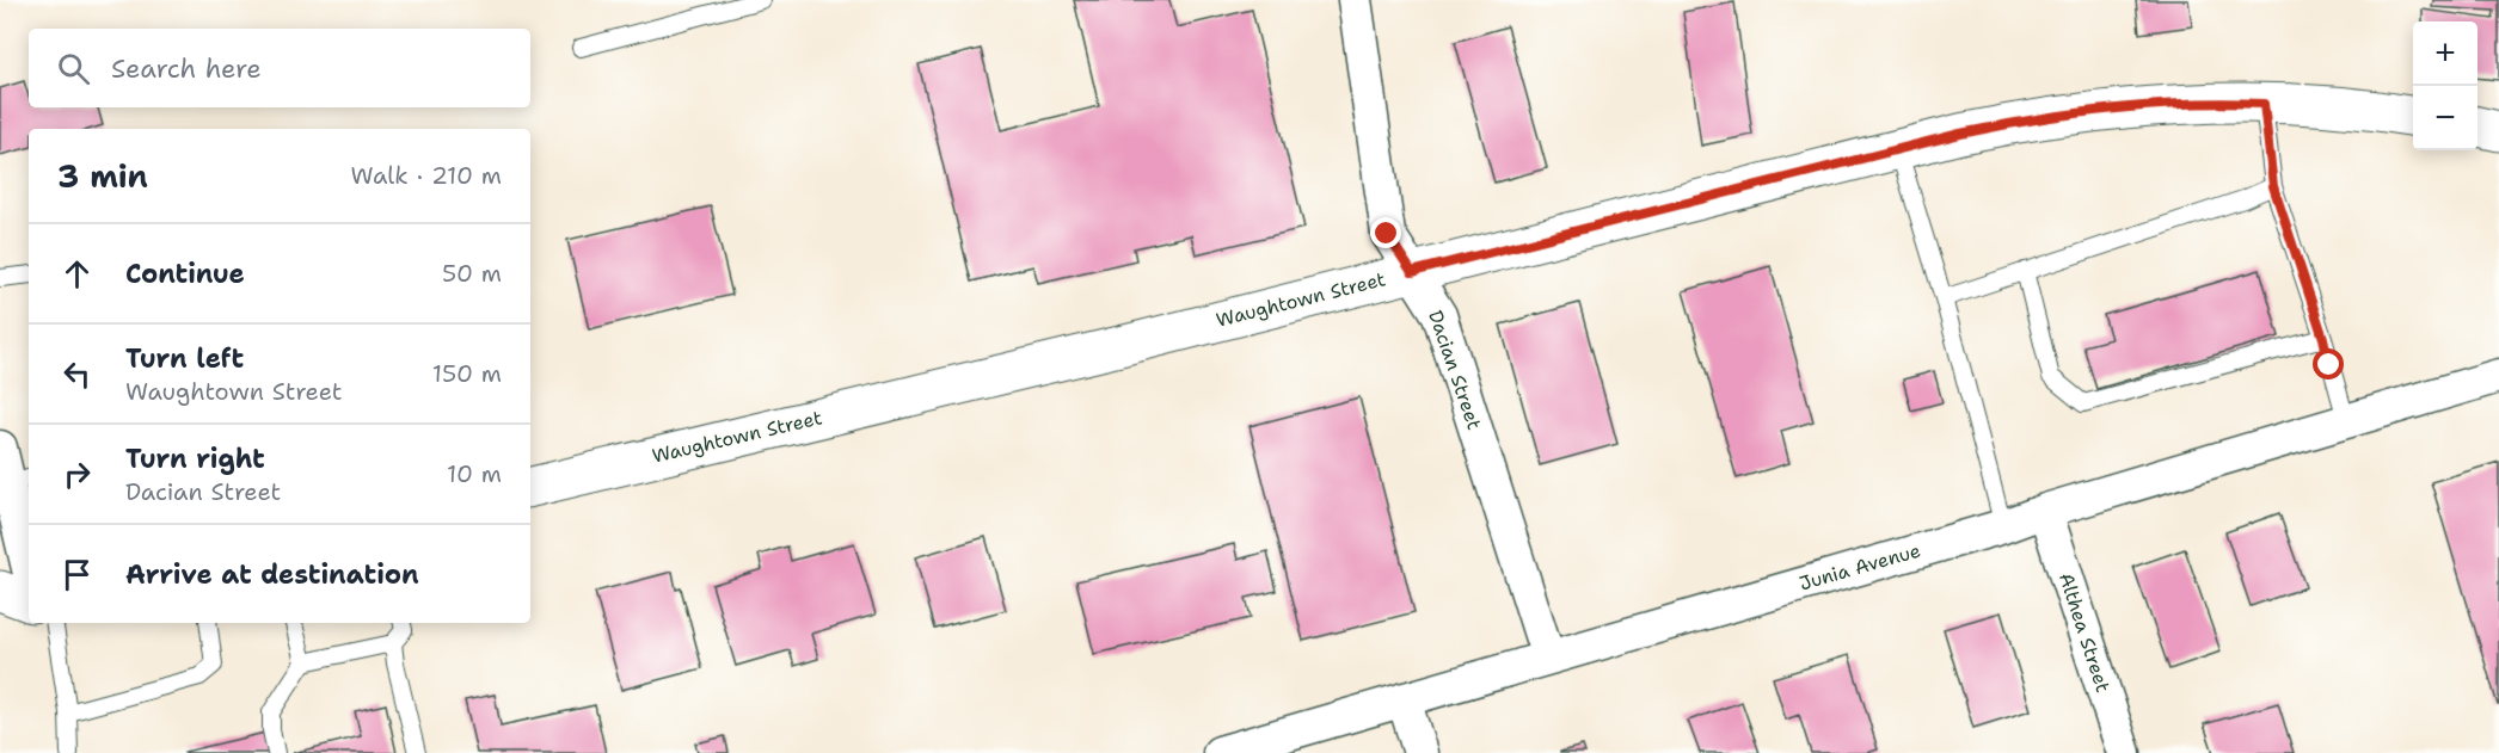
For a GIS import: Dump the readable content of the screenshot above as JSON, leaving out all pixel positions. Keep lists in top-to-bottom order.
{
  "streets": {
    "main road": ["Waughtown Street"],
    "street": ["Dacian Street", "Junia Avenue", "Althea Street"]
  },
  "crossings": [
    ["Waughtown Street", "Dacian Street"],
    ["Dacian Street", "Junia Avenue"],
    ["Junia Avenue", "Althea Street"]
  ],
  "page": {
    "map_buttons": ["+", "−"],
    "search": "Search here",
    "heading": ["3 min", "Walk · 210 m"],
    "list": [
      ["Continue", "50 m"],
      ["Turn left", "Waughtown Street", "150 m"],
      ["Turn right", "Dacian Street", "10 m"],
      "Arrive at destination"
    ]
  }
}
